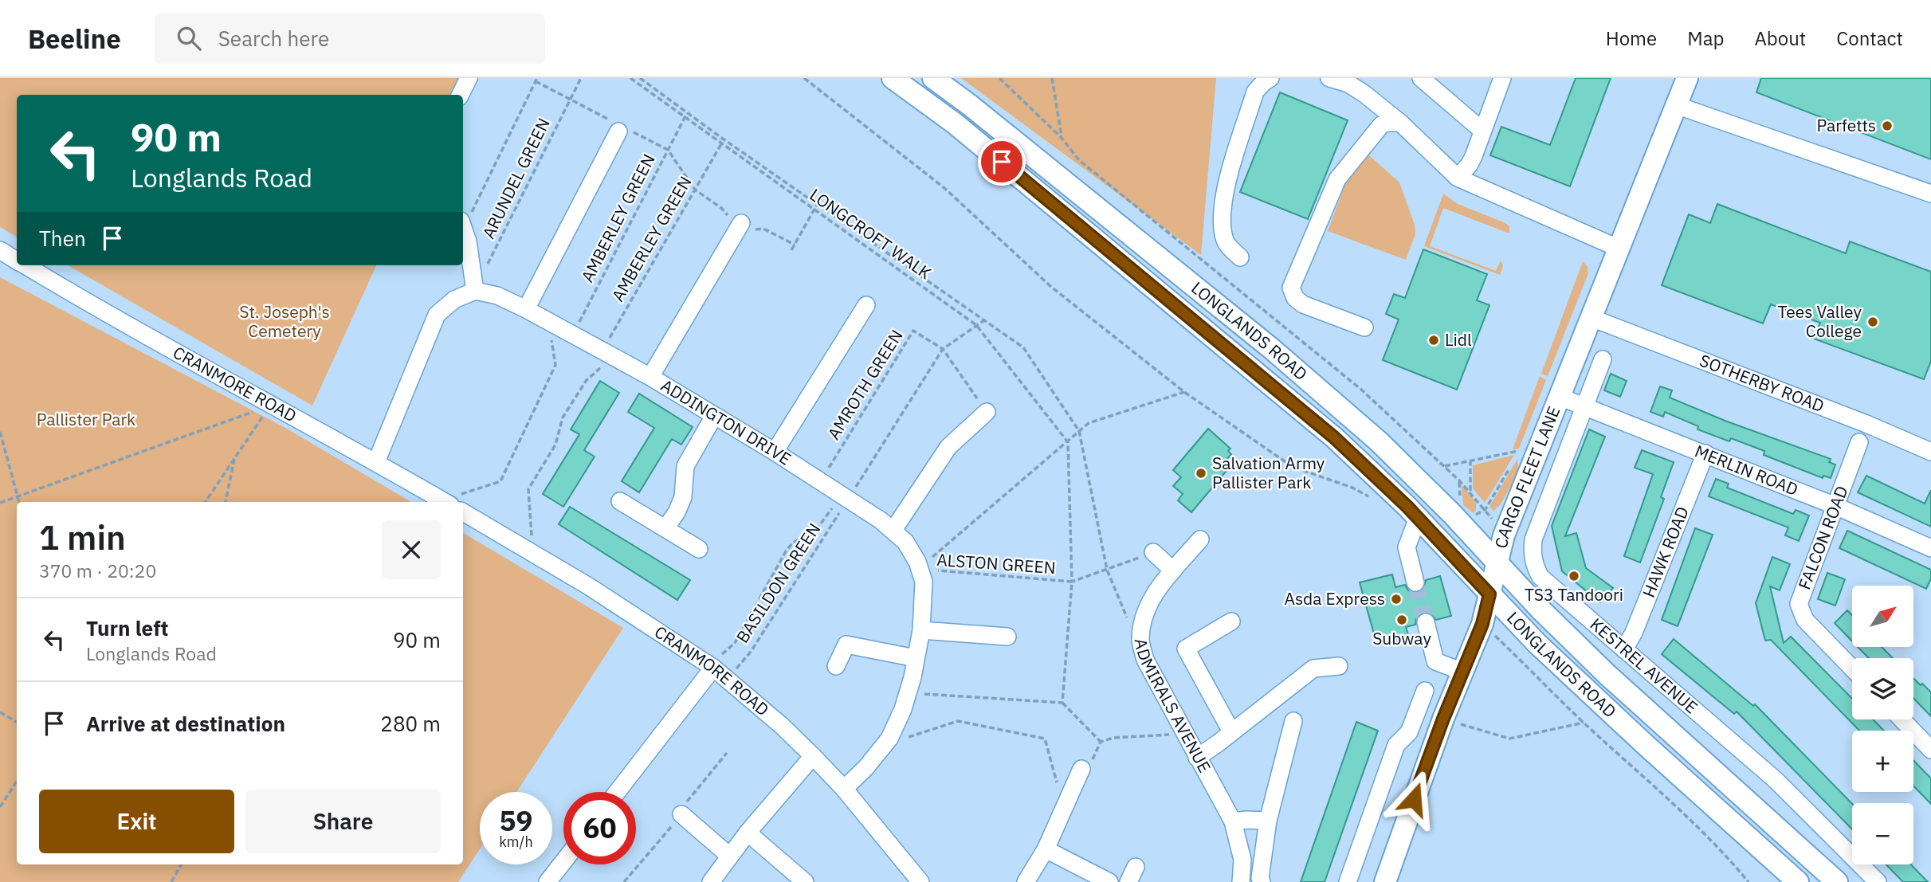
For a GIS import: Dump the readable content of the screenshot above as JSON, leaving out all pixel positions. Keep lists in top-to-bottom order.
{
  "streets": {
    "main road": ["LONGLANDS ROAD", "CARGO FLEET LANE"],
    "street": [
      "SOTHERBY ROAD",
      "CRANMORE ROAD",
      "ADDINGTON DRIVE",
      "MERLIN ROAD",
      "FALCON ROAD",
      "HAWK ROAD",
      "KESTREL AVENUE",
      "ADMIRALS AVENUE"
    ],
    "path": [
      "ARUNDEL GREEN",
      "AMBERLEY GREEN",
      "LONGCROFT WALK",
      "AMROTH GREEN",
      "ALSTON GREEN",
      "BASILDON GREEN"
    ]
  },
  "crossings": [
    ["ARUNDEL GREEN", "ADDINGTON DRIVE"],
    ["AMBERLEY GREEN", "LONGCROFT WALK"],
    ["AMBERLEY GREEN", "CRANMORE ROAD"],
    ["AMBERLEY GREEN", "ADDINGTON DRIVE"],
    ["LONGCROFT WALK", "ALSTON GREEN"],
    ["LONGLANDS ROAD", "CARGO FLEET LANE"],
    ["SOTHERBY ROAD", "CARGO FLEET LANE"],
    ["CRANMORE ROAD", "ADDINGTON DRIVE"],
    ["CRANMORE ROAD", "BASILDON GREEN"],
    ["AMROTH GREEN", "ADDINGTON DRIVE"],
    ["ADDINGTON DRIVE", "ALSTON GREEN"],
    ["ADDINGTON DRIVE", "BASILDON GREEN"],
    ["MERLIN ROAD", "CARGO FLEET LANE"],
    ["MERLIN ROAD", "FALCON ROAD"],
    ["MERLIN ROAD", "HAWK ROAD"],
    ["MERLIN ROAD", "KESTREL AVENUE"],
    ["HAWK ROAD", "KESTREL AVENUE"]
  ],
  "parks": ["St. Joseph's Cemetery", "Pallister Park"],
  "places": [
    "Parfetts",
    "Tees Valley College",
    "Lidl",
    "Salvation Army Pallister Park",
    "TS3 Tandoori",
    "Asda Express",
    "Subway"
  ],
  "north": "top right",
  "page": {
    "header": "Beeline",
    "search": "Search here",
    "nav": [
      "Home",
      "Map",
      "About",
      "Contact"
    ],
    "turn": ["90 m", "Longlands Road"],
    "then": "Then",
    "heading": ["1 min", "370 m · 20:20"],
    "map_buttons": ["+", "−"],
    "list": [
      {
        "name": "Turn left",
        "note": "Longlands Road",
        "value": "90 m"
      },
      {
        "name": "Arrive at destination",
        "value": "280 m"
      }
    ],
    "buttons": ["Exit", "Share"],
    "speed": "59 km/h",
    "limit": "60"
  }
}
